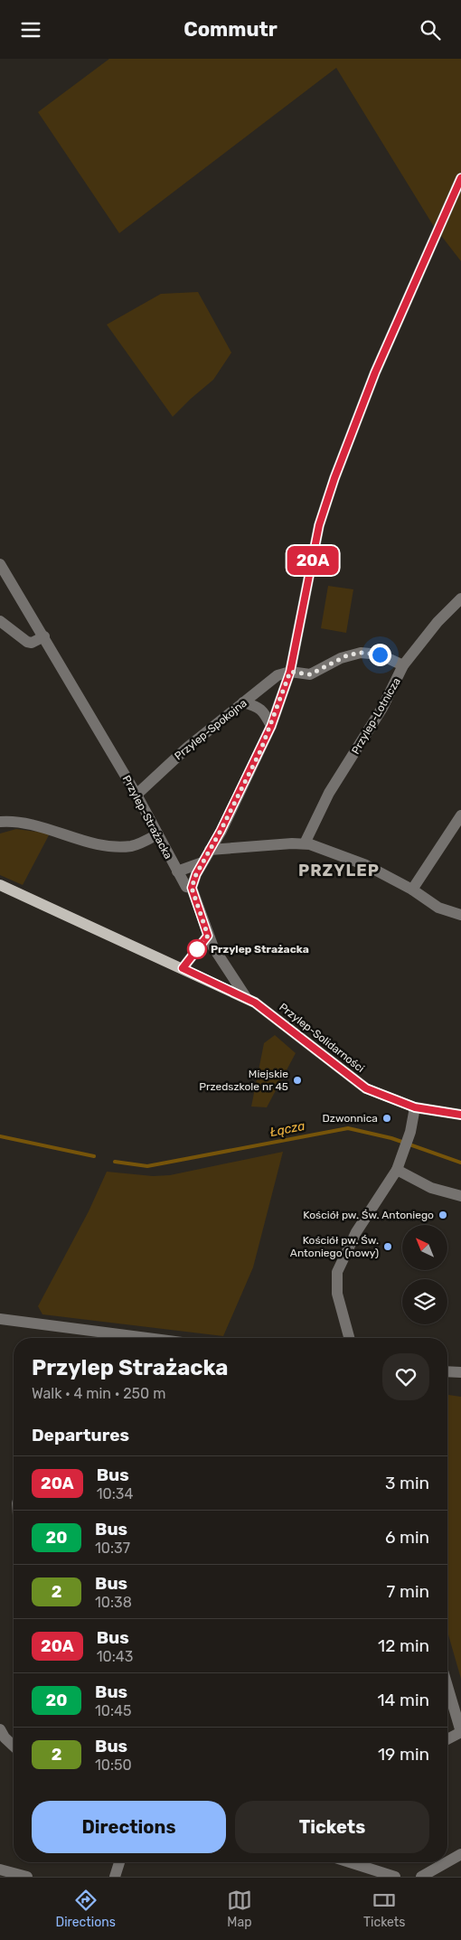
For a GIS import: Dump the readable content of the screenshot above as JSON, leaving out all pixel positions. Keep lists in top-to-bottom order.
{
  "streets": {
    "main road": ["Przylep-Solidarności"],
    "street": ["Przylep-Lotnicza", "Przylep-Spokojna", "Przylep-Strażacka"]
  },
  "crossings": [
    ["Przylep-Spokojna", "Przylep-Strażacka"],
    ["Przylep-Strażacka", "Przylep-Solidarności"]
  ],
  "districts": ["PRZYLEP"],
  "water": ["Łącza"],
  "places": [
    "Przylep Strażacka",
    "Miejskie Przedszkole nr 45",
    "Dzwonnica",
    "Kościół pw. Św. Antoniego",
    "Kościół pw. Św. Antoniego (nowy)"
  ],
  "lines": ["bus line 20A"],
  "north": "top left",
  "page": {
    "header": "Commutr",
    "on_map": "20A",
    "heading": [
      ["Przylep Strażacka", "Walk · 4 min · 250 m"],
      "Departures"
    ],
    "list": [
      {
        "mark": "20A",
        "name": "Bus",
        "note": "10:34",
        "value": "3 min"
      },
      {
        "mark": "20",
        "name": "Bus",
        "note": "10:37",
        "value": "6 min"
      },
      {
        "mark": "2",
        "name": "Bus",
        "note": "10:38",
        "value": "7 min"
      },
      {
        "mark": "20A",
        "name": "Bus",
        "note": "10:43",
        "value": "12 min"
      },
      {
        "mark": "20",
        "name": "Bus",
        "note": "10:45",
        "value": "14 min"
      },
      {
        "mark": "2",
        "name": "Bus",
        "note": "10:50",
        "value": "19 min"
      }
    ],
    "buttons": ["Directions", "Tickets"],
    "tabs": ["Directions", "Map", "Tickets"]
  }
}
